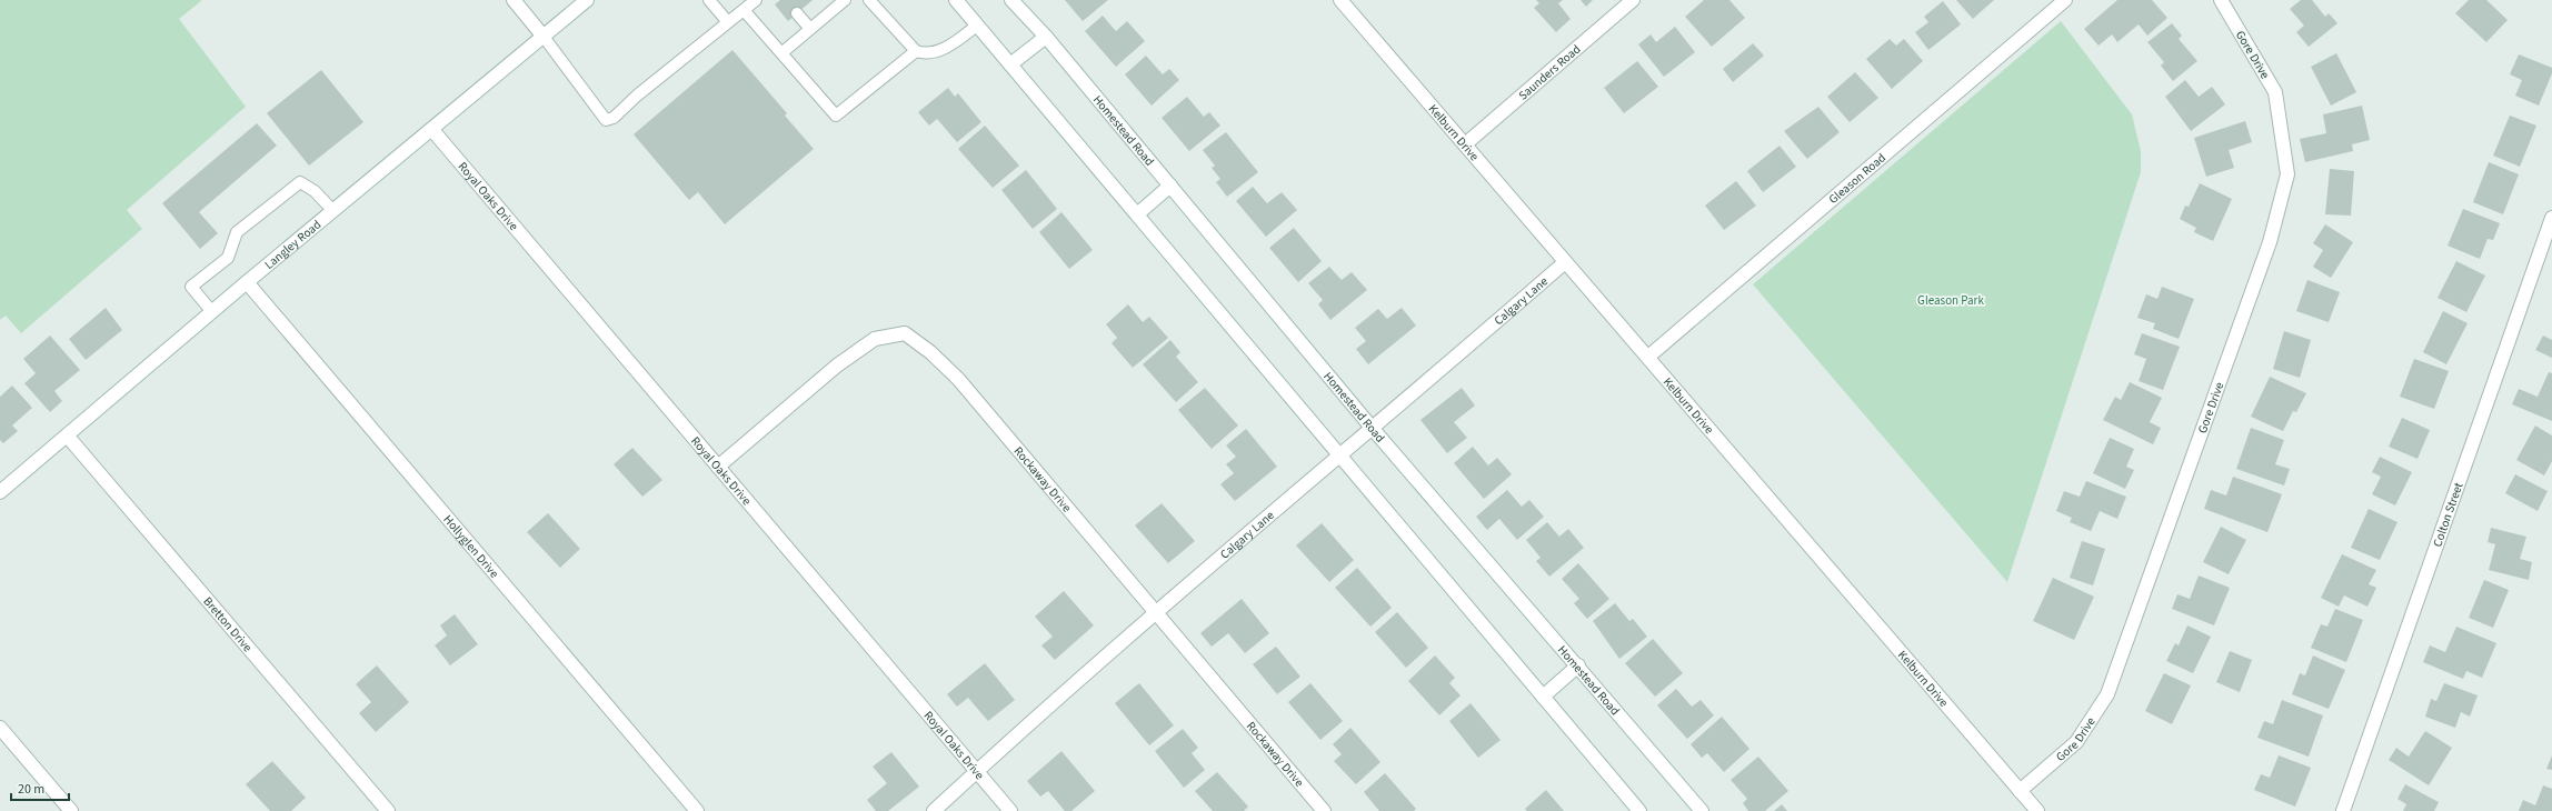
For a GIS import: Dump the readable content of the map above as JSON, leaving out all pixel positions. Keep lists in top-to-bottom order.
{
  "streets": {
    "street": [
      "Gore Drive",
      "Saunders Road",
      "Homestead Road",
      "Kelburn Drive",
      "Gleason Road",
      "Royal Oaks Drive",
      "Langley Road",
      "Calgary Lane",
      "Rockaway Drive",
      "Colton Street",
      "Hollyglen Drive",
      "Bretton Drive"
    ]
  },
  "crossings": [
    ["Gore Drive", "Kelburn Drive"],
    ["Saunders Road", "Kelburn Drive"],
    ["Homestead Road", "Calgary Lane"],
    ["Kelburn Drive", "Gleason Road"],
    ["Kelburn Drive", "Calgary Lane"],
    ["Royal Oaks Drive", "Langley Road"],
    ["Royal Oaks Drive", "Calgary Lane"],
    ["Royal Oaks Drive", "Rockaway Drive"],
    ["Langley Road", "Hollyglen Drive"],
    ["Langley Road", "Bretton Drive"],
    ["Calgary Lane", "Rockaway Drive"]
  ],
  "parks": ["Gleason Park"],
  "scale_bar": "20 m"
}
